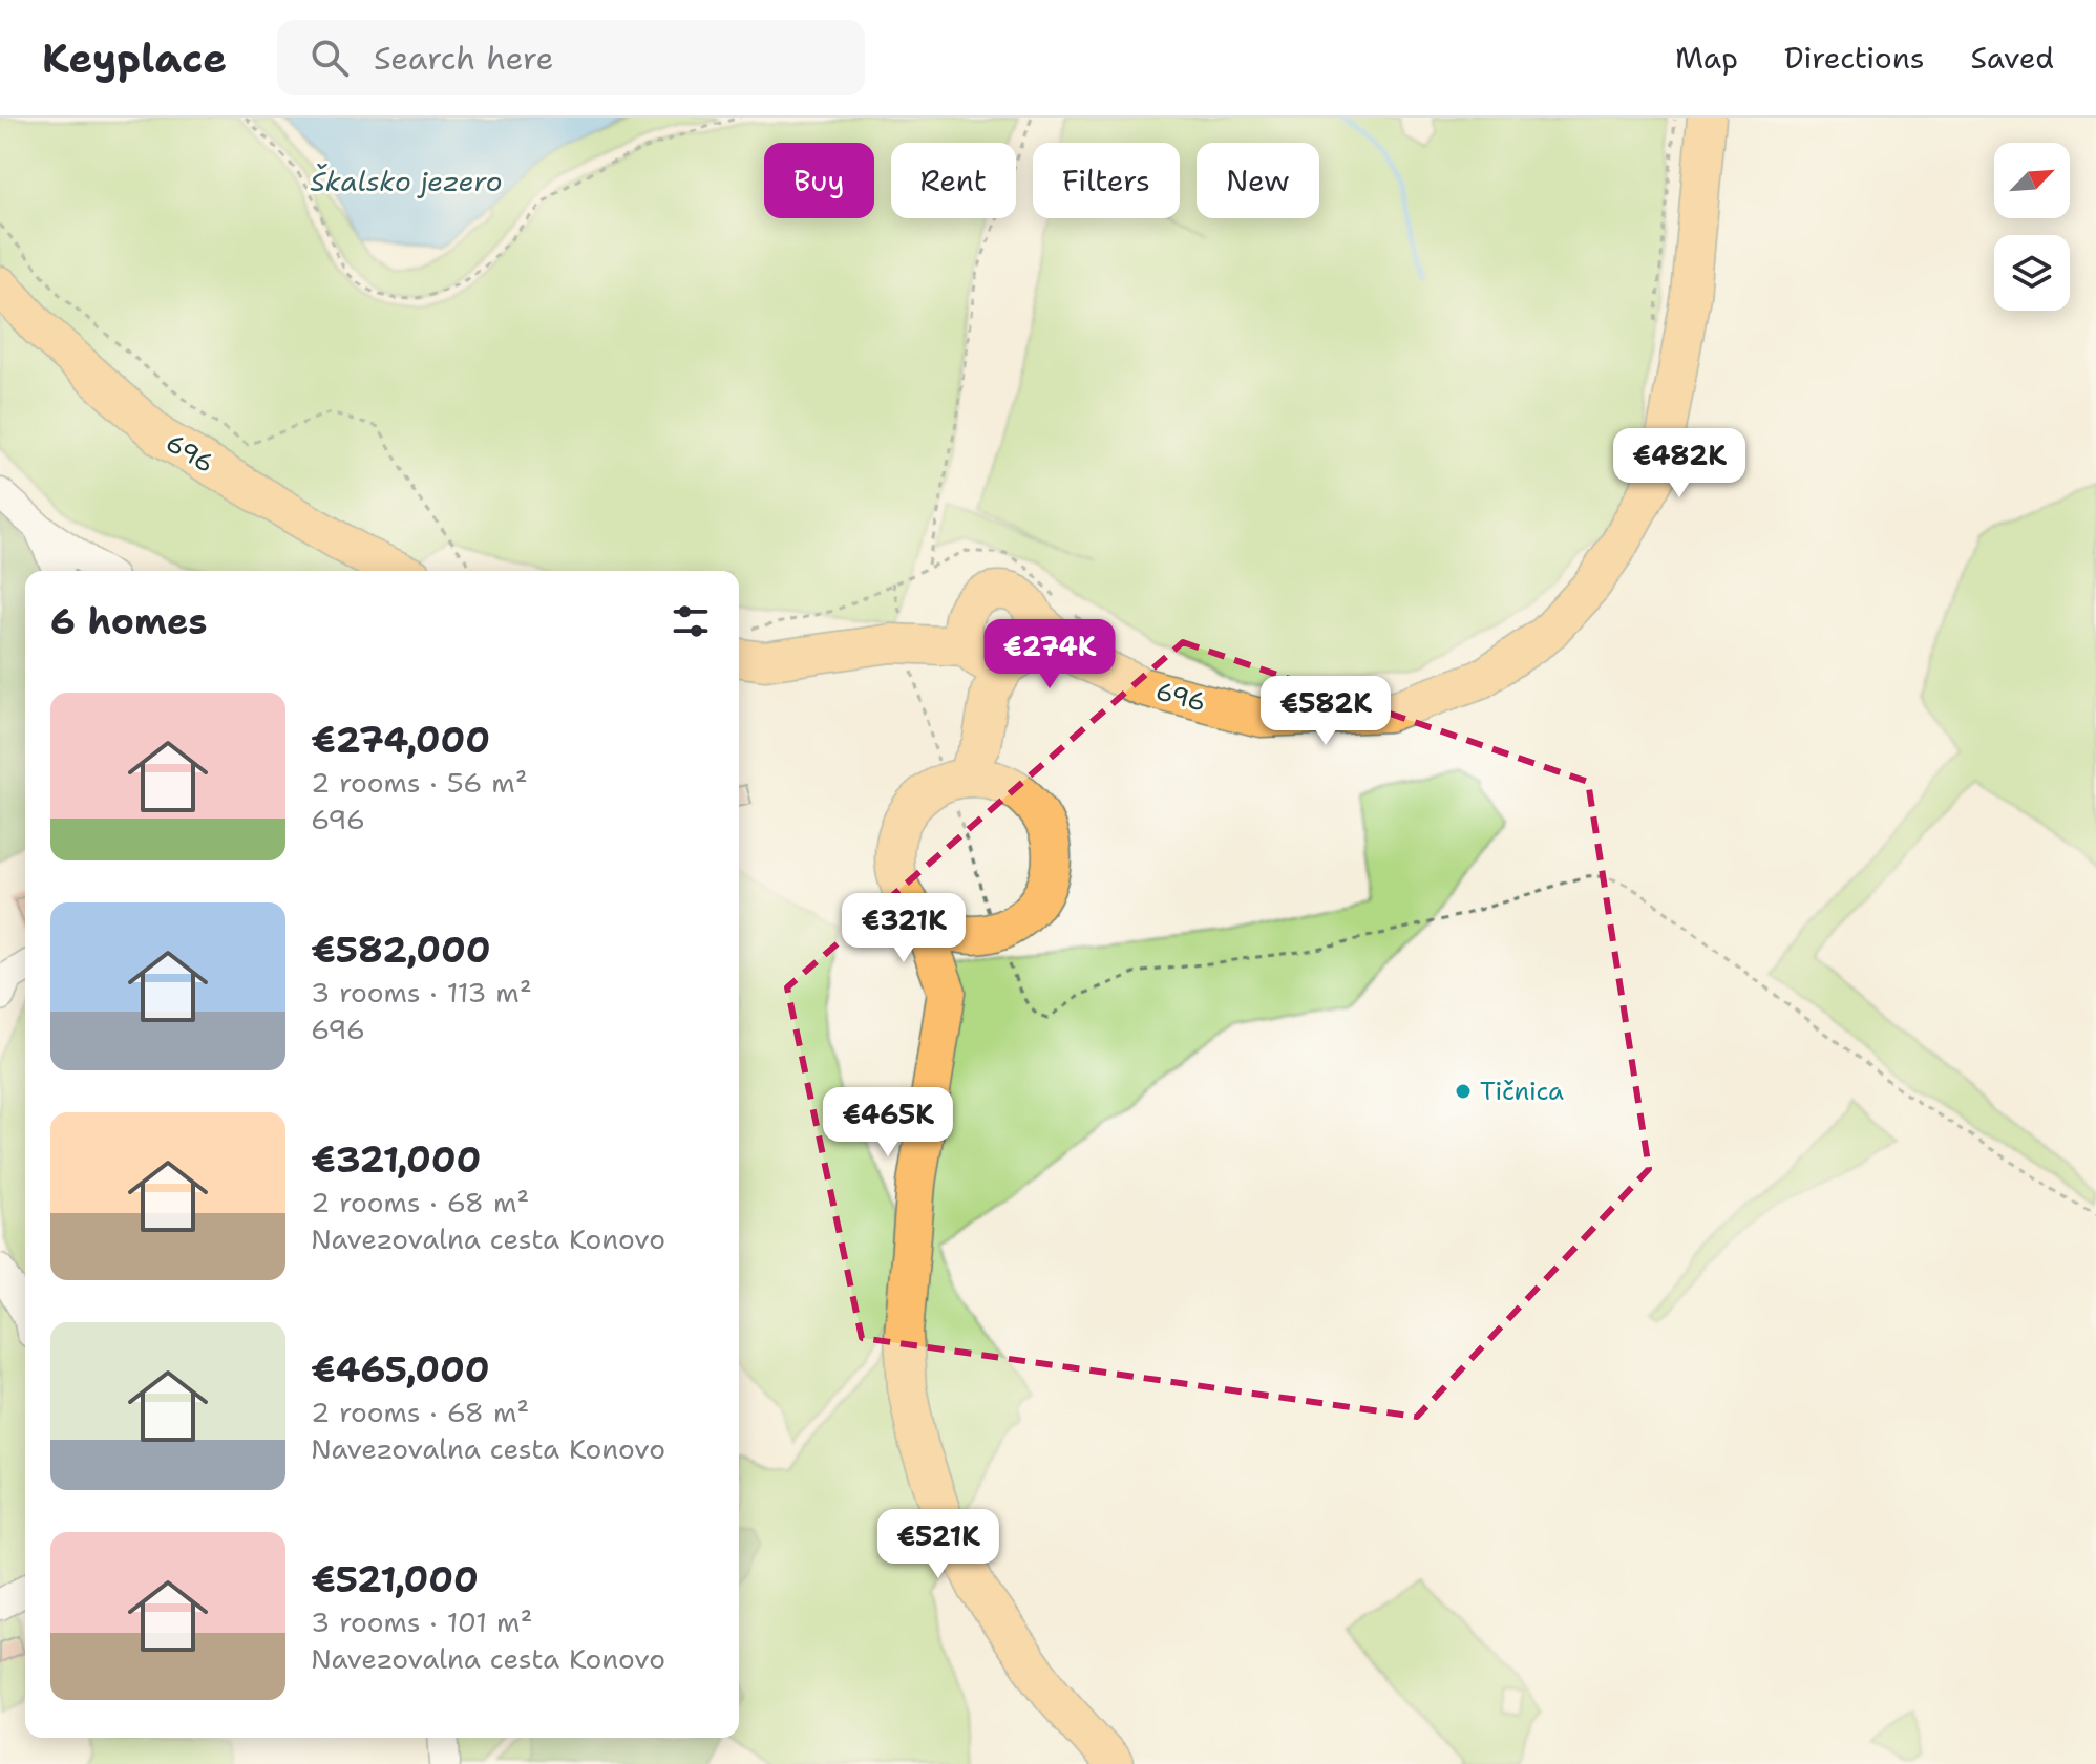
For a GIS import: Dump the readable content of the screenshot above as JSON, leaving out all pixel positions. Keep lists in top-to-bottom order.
{
  "streets": {
    "main road": ["696"]
  },
  "water": ["Škalsko jezero"],
  "places": ["Tičnica"],
  "north": "top right",
  "page": {
    "header": "Keyplace",
    "search": "Search here",
    "nav": ["Map", "Directions", "Saved"],
    "chip": [
      "Buy",
      "Rent",
      "Filters",
      "New"
    ],
    "price": [
      "€482K",
      "€274K",
      "€582K",
      "€321K",
      "€465K",
      "€521K"
    ],
    "heading": "6 homes",
    "list": [
      {
        "name": "€274,000",
        "note": "2 rooms · 56 m² · 696"
      },
      {
        "name": "€582,000",
        "note": "3 rooms · 113 m² · 696"
      },
      {
        "name": "€321,000",
        "note": "2 rooms · 68 m² · Navezovalna cesta Konovo"
      },
      {
        "name": "€465,000",
        "note": "2 rooms · 68 m² · Navezovalna cesta Konovo"
      },
      {
        "name": "€521,000",
        "note": "3 rooms · 101 m² · Navezovalna cesta Konovo"
      }
    ]
  }
}
